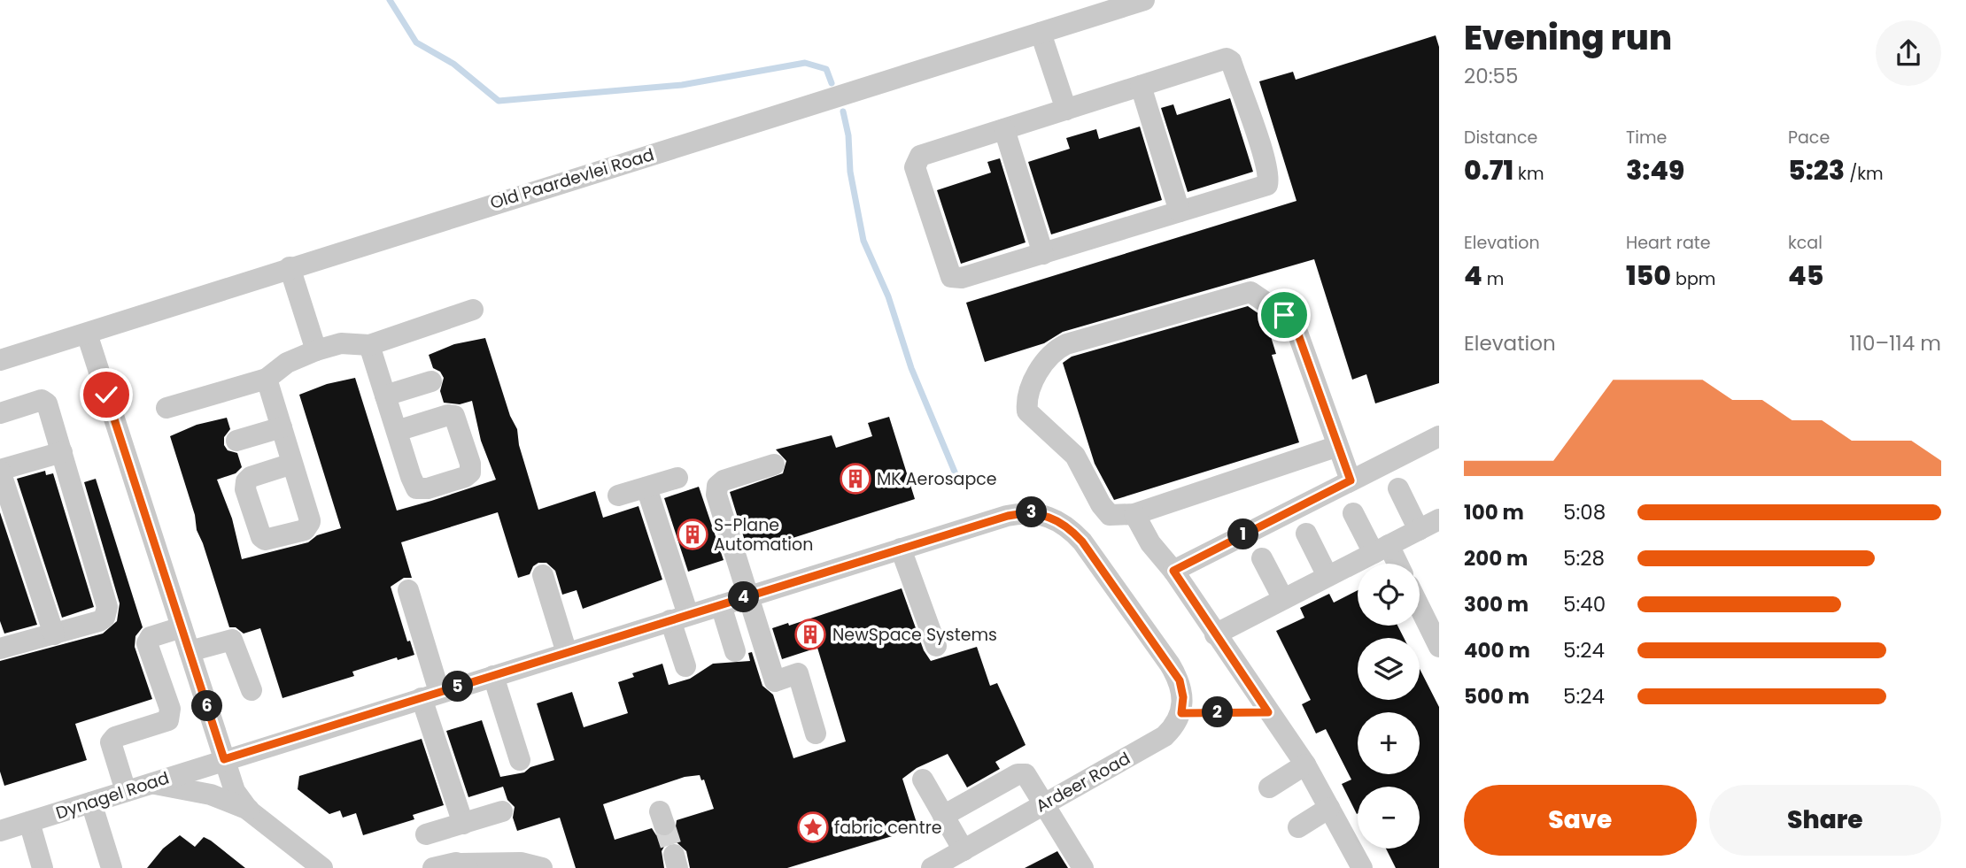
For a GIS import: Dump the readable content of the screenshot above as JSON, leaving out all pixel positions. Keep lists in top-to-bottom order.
{
  "streets": {
    "street": ["Old Paardevlei Road", "Ardeer Road", "Dynagel Road"]
  },
  "crossings": [
    ["Ardeer Road", "Dynagel Road"]
  ],
  "places": {
    "building": ["MK Aerosapce", "S-Plane Automation", "NewSpace Systems"],
    "place": ["fabric centre"]
  },
  "page": {
    "heading": ["Evening run", "20:55"],
    "stats": [
      ["Distance", "0.71 km"],
      ["Time", "3:49"],
      ["Pace", "5:23 /km"],
      ["Elevation", "4 m"],
      ["Heart rate", "150 bpm"],
      ["kcal", "45"]
    ],
    "chart": ["Elevation", "110–114 m"],
    "list": [
      {
        "name": "100 m",
        "note": "5:08"
      },
      {
        "name": "200 m",
        "note": "5:28"
      },
      {
        "name": "300 m",
        "note": "5:40"
      },
      {
        "name": "400 m",
        "note": "5:24"
      },
      {
        "name": "500 m",
        "note": "5:24"
      }
    ],
    "pins": [
      "3",
      "1",
      "4",
      "5",
      "6",
      "2"
    ],
    "map_buttons": ["+", "−"],
    "buttons": ["Save", "Share"]
  }
}
